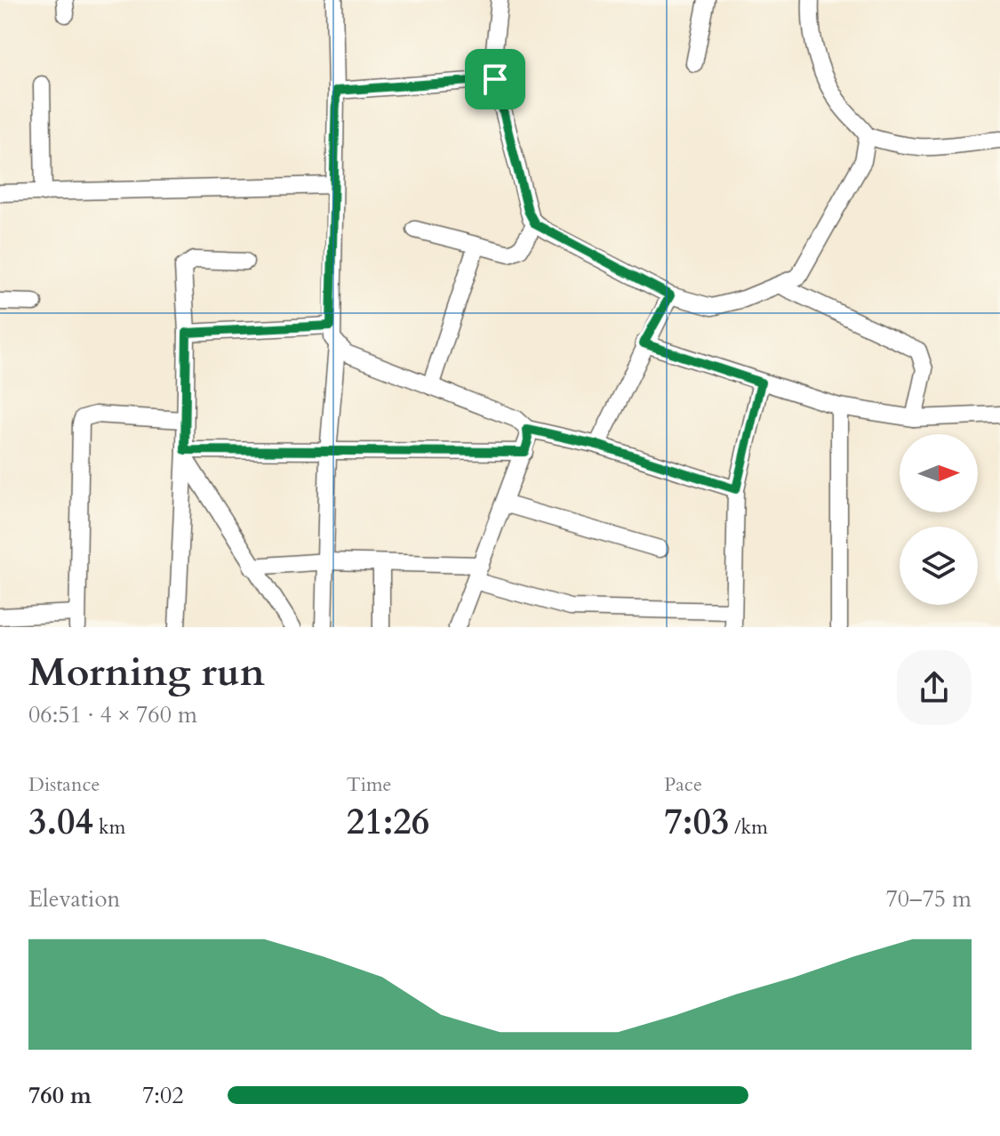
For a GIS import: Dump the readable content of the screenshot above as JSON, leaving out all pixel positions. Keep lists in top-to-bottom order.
{
  "north": "right",
  "page": {
    "heading": ["Morning run", "06:51 · 4 × 760 m"],
    "stats": [
      ["Distance", "3.04 km"],
      ["Time", "21:26"],
      ["Pace", "7:03 /km"]
    ],
    "chart": ["Elevation", "70–75 m"],
    "list": [
      {
        "name": "760 m",
        "note": "7:02"
      }
    ]
  }
}
